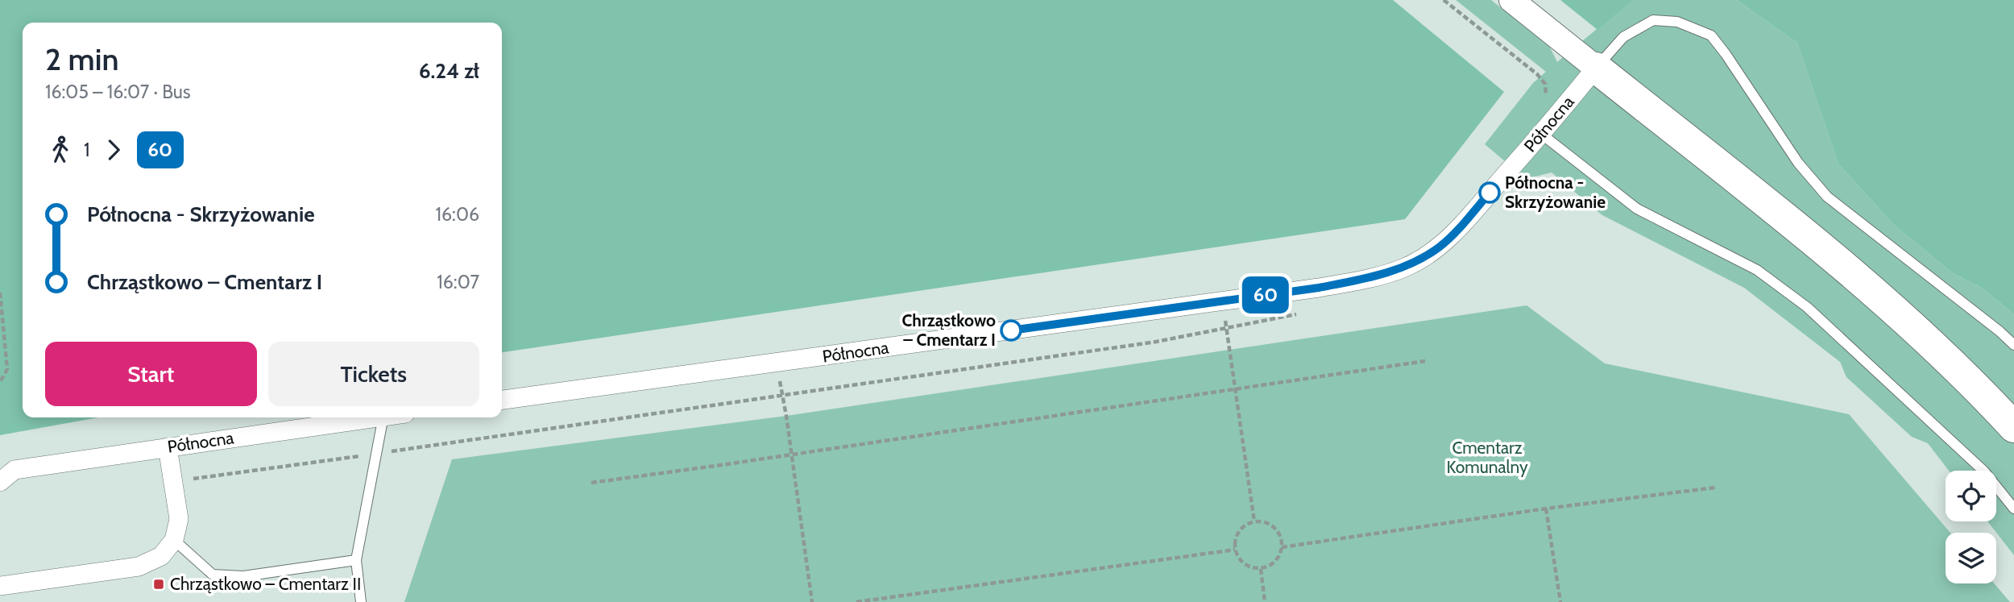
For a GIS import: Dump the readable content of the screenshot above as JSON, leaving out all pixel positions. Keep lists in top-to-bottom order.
{
  "streets": {
    "street": ["Północna"]
  },
  "parks": ["Cmentarz Komunalny"],
  "places": {
    "other": ["Północna - Skrzyżowanie", "Chrząstkowo – Cmentarz I"],
    "transit": ["Chrząstkowo – Cmentarz II"]
  },
  "lines": ["bus line 60"],
  "page": {
    "on_map": "60",
    "heading": ["2 min", "16:05 – 16:07 · Bus", "6.24 zł"],
    "legs": ["1", "60"],
    "list": [
      {
        "name": "Północna - Skrzyżowanie",
        "value": "16:06"
      },
      {
        "name": "Chrząstkowo – Cmentarz I",
        "value": "16:07"
      }
    ],
    "buttons": ["Start", "Tickets"]
  }
}
